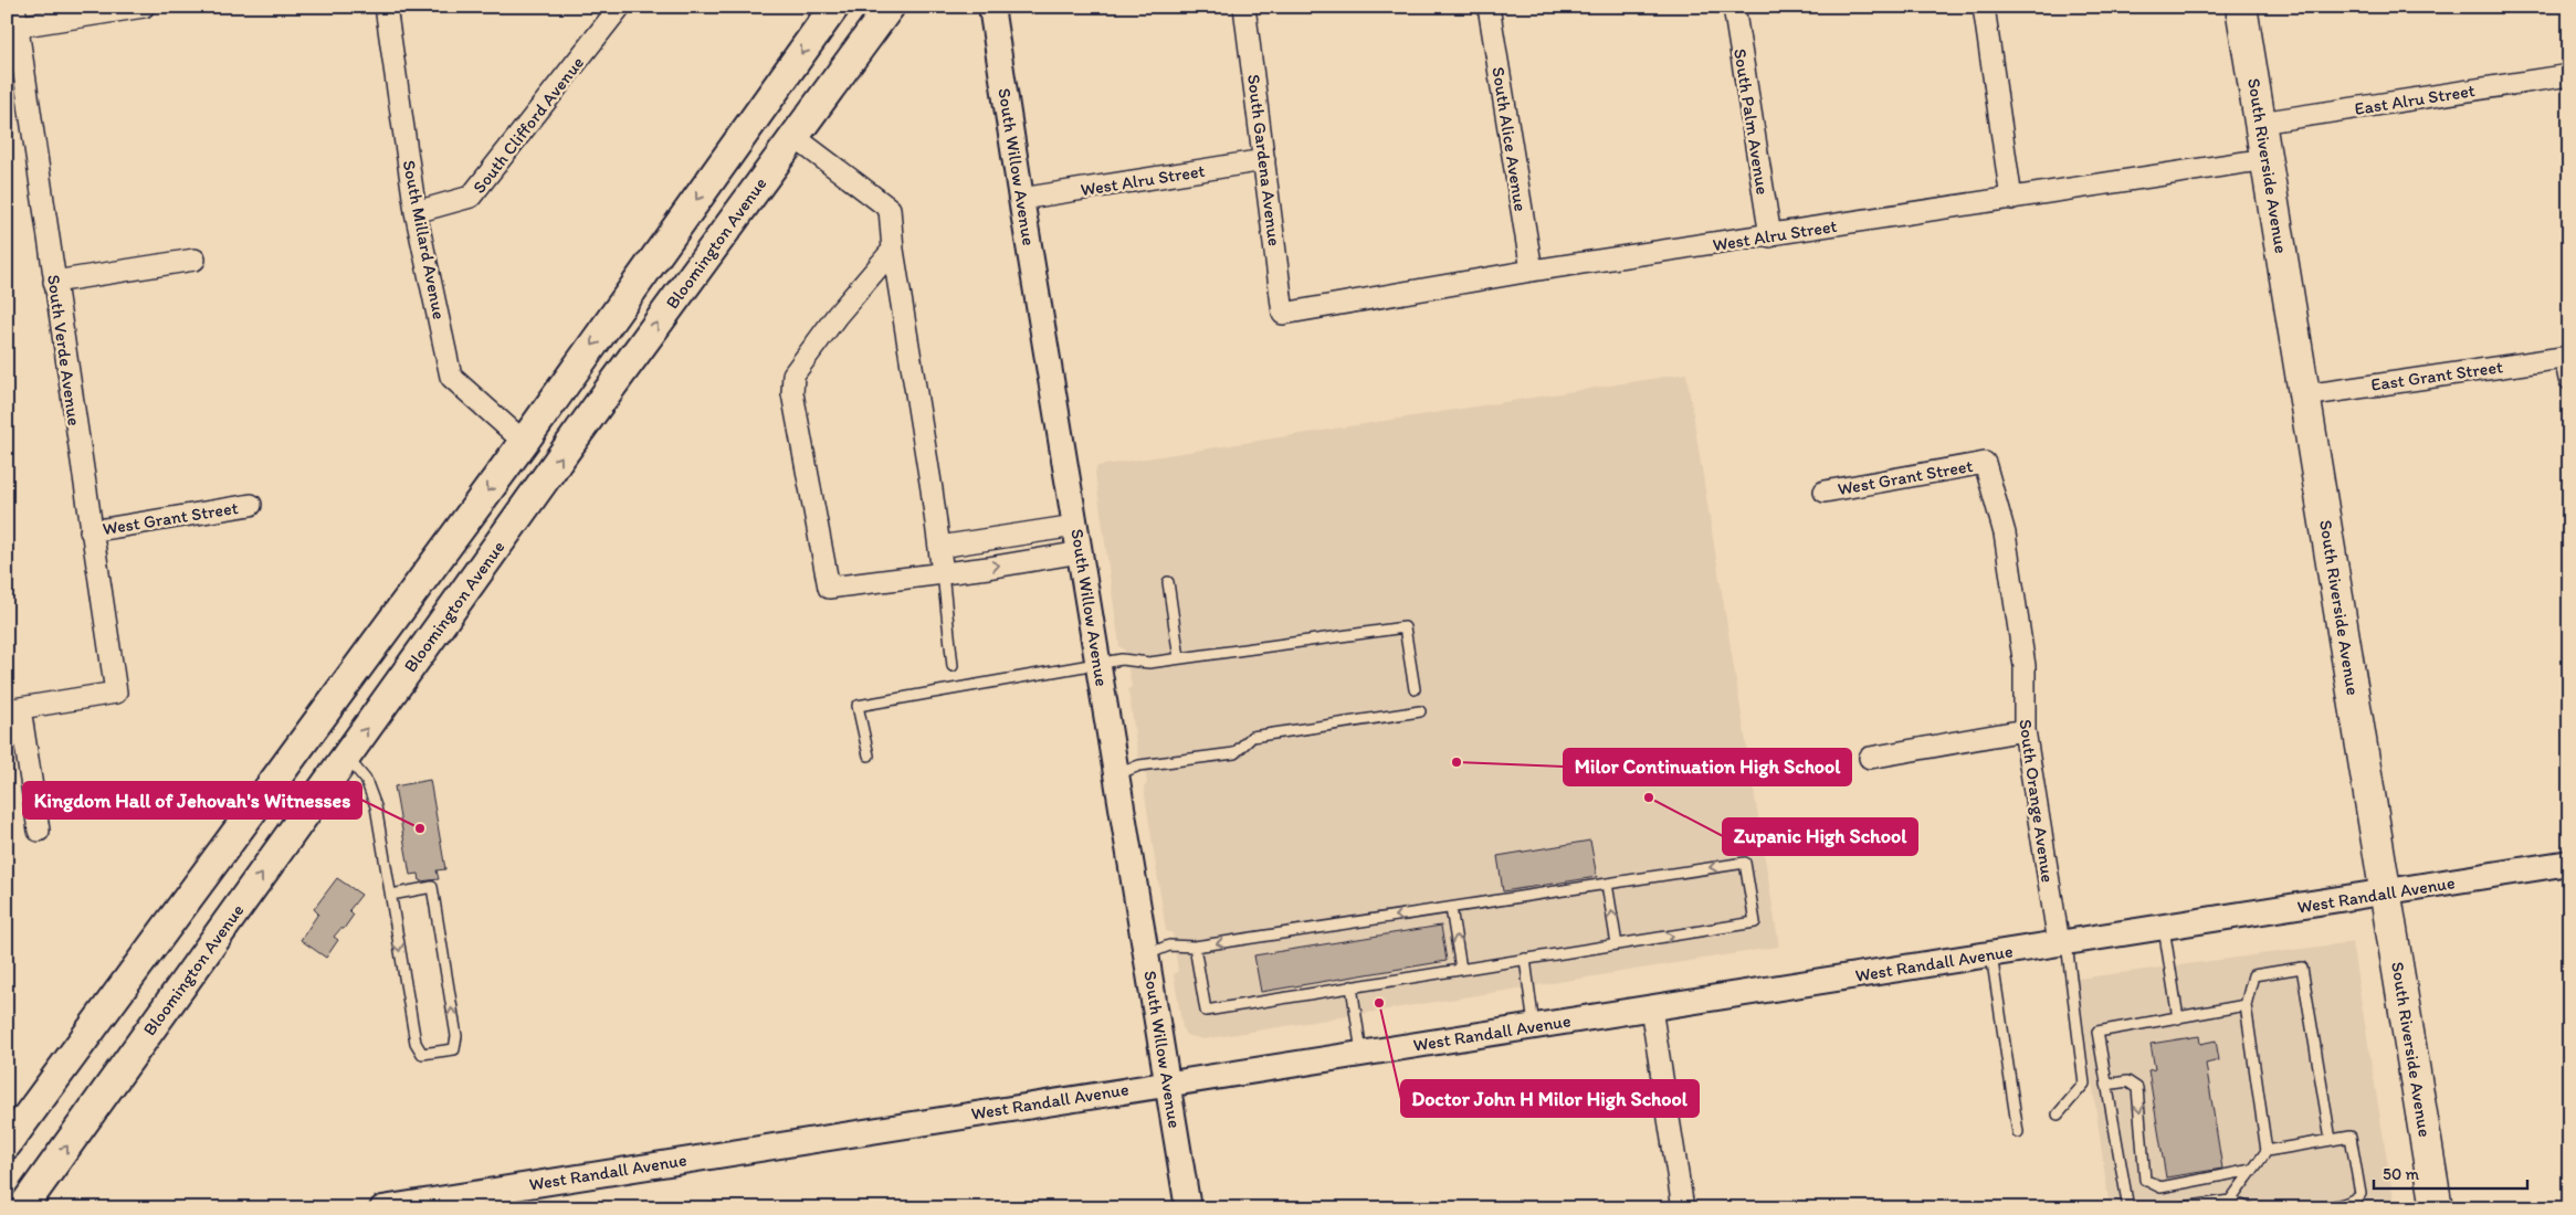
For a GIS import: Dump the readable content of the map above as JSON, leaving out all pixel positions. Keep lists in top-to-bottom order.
{
  "streets": {
    "main road": ["South Riverside Avenue", "Bloomington Avenue"],
    "street": [
      "East Alru Street",
      "South Palm Avenue",
      "South Clifford Avenue",
      "South Alice Avenue",
      "South Gardena Avenue",
      "South Willow Avenue",
      "West Alru Street",
      "South Millard Avenue",
      "South Verde Avenue",
      "East Grant Street",
      "West Grant Street",
      "South Orange Avenue",
      "West Randall Avenue"
    ]
  },
  "crossings": [
    ["East Alru Street", "South Riverside Avenue"],
    ["South Palm Avenue", "West Alru Street"],
    ["South Clifford Avenue", "South Millard Avenue"],
    ["South Alice Avenue", "West Alru Street"],
    ["South Gardena Avenue", "West Alru Street"],
    ["South Riverside Avenue", "West Alru Street"],
    ["South Riverside Avenue", "East Grant Street"],
    ["South Riverside Avenue", "West Randall Avenue"],
    ["South Willow Avenue", "West Alru Street"],
    ["South Willow Avenue", "West Randall Avenue"],
    ["South Verde Avenue", "West Grant Street"],
    ["West Grant Street", "South Orange Avenue"],
    ["South Orange Avenue", "West Randall Avenue"]
  ],
  "places": [
    "Milor Continuation High School",
    "Zupanic High School",
    "Kingdom Hall of Jehovah's Witnesses",
    "Doctor John H Milor High School"
  ],
  "scale_bar": "50 m"
}
